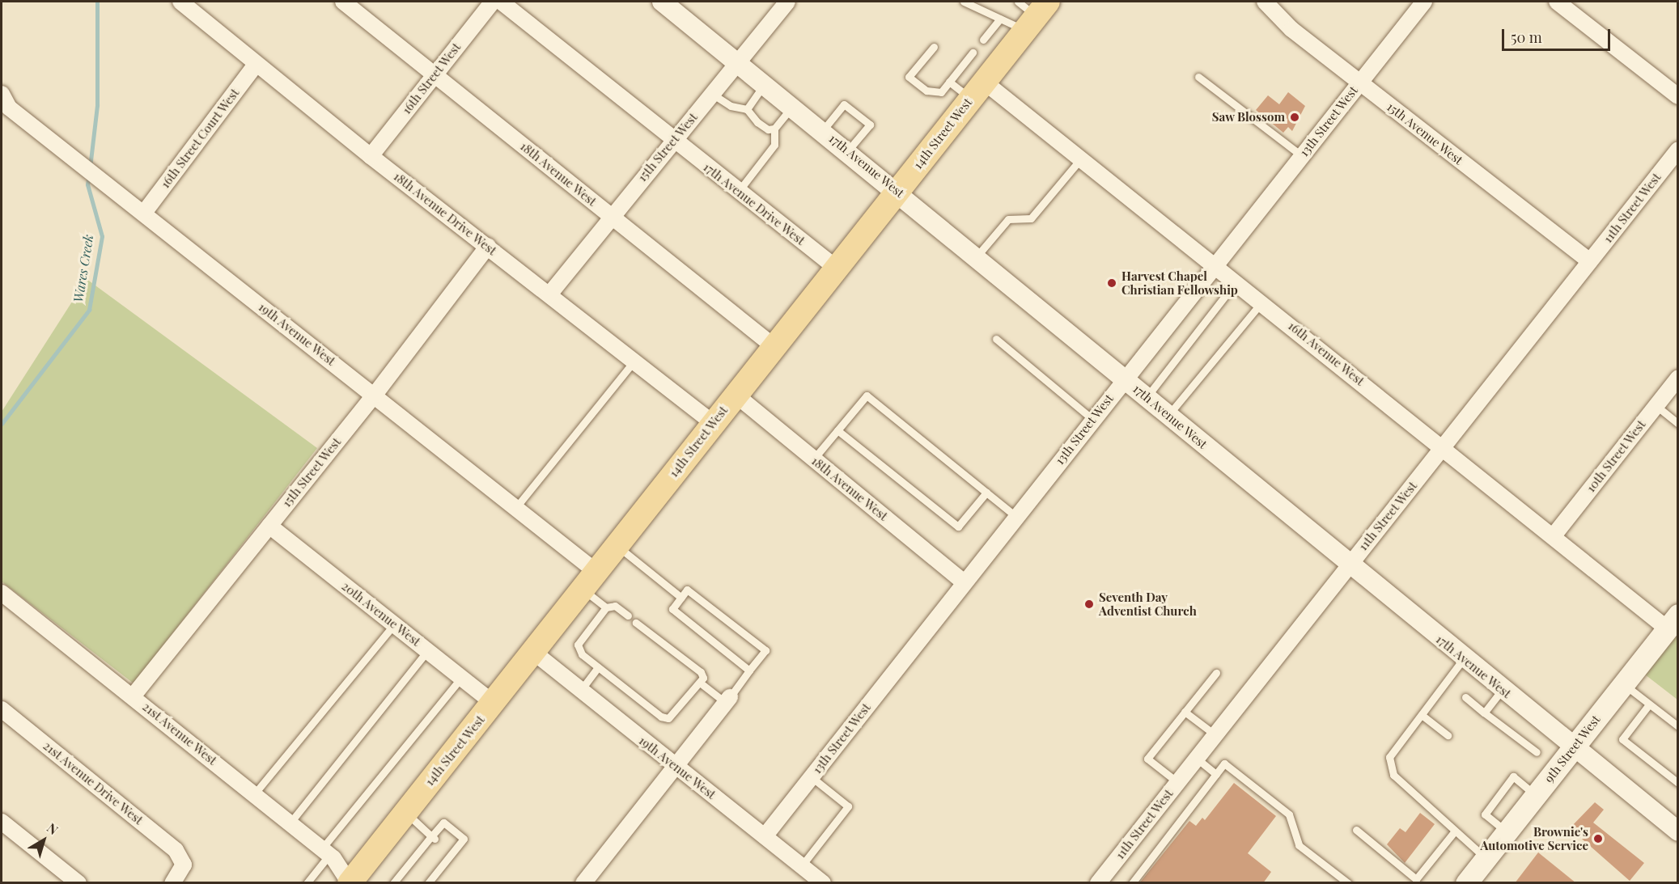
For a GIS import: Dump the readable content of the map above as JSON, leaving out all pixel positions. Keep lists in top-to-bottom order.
{
  "streets": {
    "main road": ["14th Street West", "9th Street West"],
    "street": [
      "16th Street West",
      "13th Street West",
      "15th Avenue West",
      "16th Street Court West",
      "15th Street West",
      "17th Avenue West",
      "18th Avenue West",
      "17th Avenue Drive West",
      "11th Street West",
      "18th Avenue Drive West",
      "19th Avenue West",
      "16th Avenue West",
      "10th Street West",
      "20th Avenue West",
      "21st Avenue West",
      "21st Avenue Drive West"
    ]
  },
  "crossings": [
    ["16th Street West", "18th Avenue West"],
    ["16th Street West", "18th Avenue Drive West"],
    ["13th Street West", "15th Avenue West"],
    ["13th Street West", "17th Avenue West"],
    ["13th Street West", "18th Avenue West"],
    ["13th Street West", "19th Avenue West"],
    ["13th Street West", "16th Avenue West"],
    ["14th Street West", "17th Avenue West"],
    ["14th Street West", "18th Avenue West"],
    ["14th Street West", "17th Avenue Drive West"],
    ["14th Street West", "18th Avenue Drive West"],
    ["14th Street West", "19th Avenue West"],
    ["14th Street West", "16th Avenue West"],
    ["14th Street West", "20th Avenue West"],
    ["14th Street West", "21st Avenue West"],
    ["15th Avenue West", "11th Street West"],
    ["16th Street Court West", "18th Avenue Drive West"],
    ["16th Street Court West", "19th Avenue West"],
    ["15th Street West", "17th Avenue West"],
    ["15th Street West", "18th Avenue West"],
    ["15th Street West", "17th Avenue Drive West"],
    ["15th Street West", "18th Avenue Drive West"],
    ["15th Street West", "19th Avenue West"],
    ["15th Street West", "20th Avenue West"],
    ["15th Street West", "21st Avenue West"],
    ["17th Avenue West", "11th Street West"],
    ["17th Avenue West", "9th Street West"],
    ["11th Street West", "16th Avenue West"],
    ["16th Avenue West", "10th Street West"],
    ["16th Avenue West", "9th Street West"]
  ],
  "water": ["Wares Creek"],
  "places": [
    "Saw Blossom",
    "Harvest Chapel Christian Fellowship",
    "Seventh Day Adventist Church",
    "Brownie's Automotive Service"
  ],
  "scale_bar": "50 m",
  "north": "top right"
}
